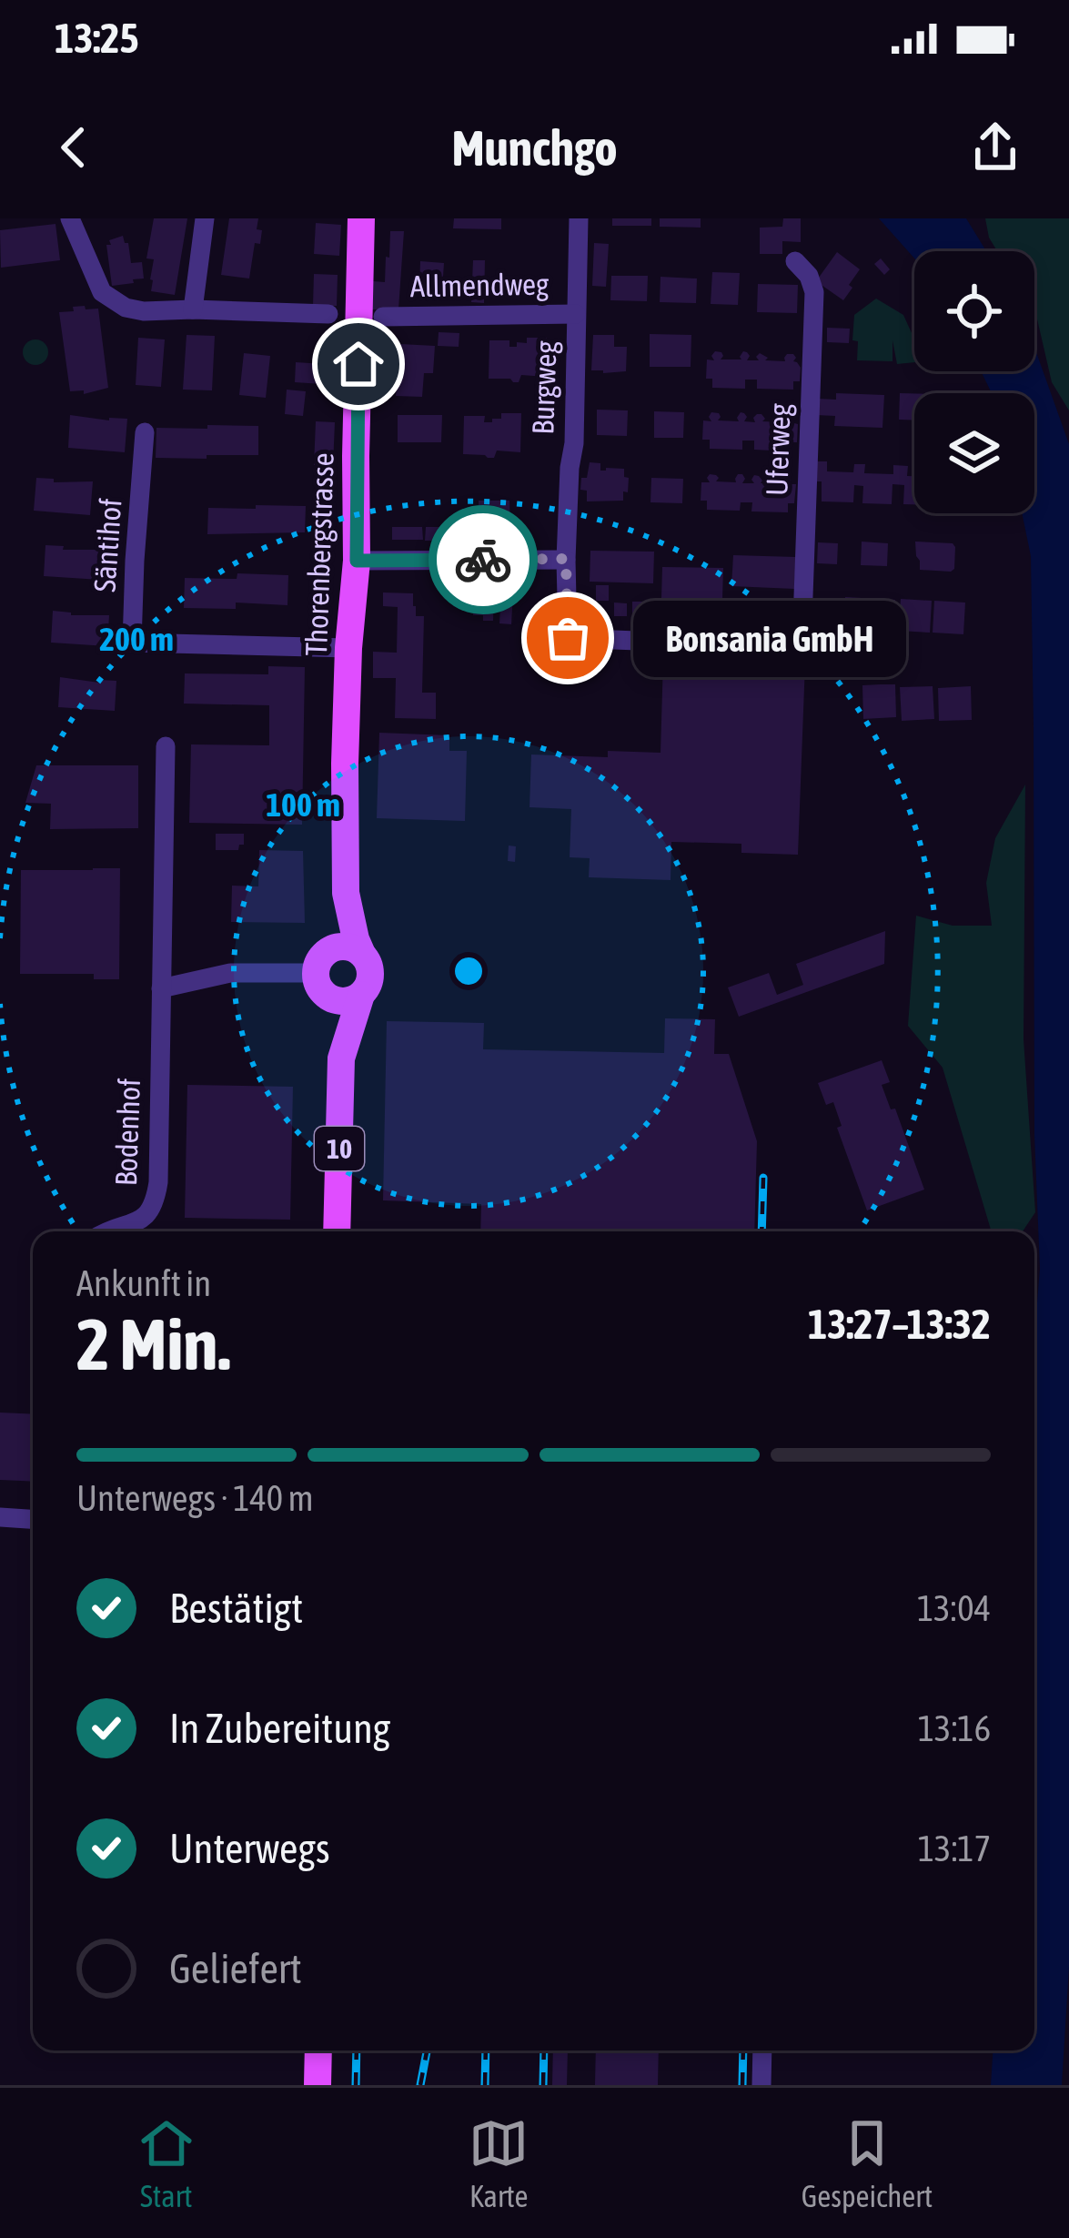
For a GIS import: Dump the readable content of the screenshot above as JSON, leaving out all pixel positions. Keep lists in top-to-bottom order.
{
  "streets": {
    "main road": ["Thorenbergstrasse", "10"],
    "street": [
      "Allmendweg",
      "Burgweg",
      "Uferweg",
      "Säntihof",
      "Bodenhof"
    ]
  },
  "crossings": [
    ["Allmendweg", "Burgweg"],
    ["Burgweg", "Uferweg"],
    ["Säntihof", "Thorenbergstrasse"],
    ["Thorenbergstrasse", "10"]
  ],
  "places": ["Bonsania GmbH"],
  "page": {
    "status": "13:25",
    "header": "Munchgo",
    "bubble": "Bonsania GmbH",
    "heading": ["2 Min.", "Ankunft in", "13:27–13:32"],
    "bar": "Unterwegs · 140 m",
    "list": [
      ["Bestätigt", "13:04"],
      ["In Zubereitung", "13:16"],
      ["Unterwegs", "13:17"],
      "Geliefert"
    ],
    "tabs": ["Start", "Karte", "Gespeichert"]
  },
  "rings": ["200 m", "100 m"]
}
